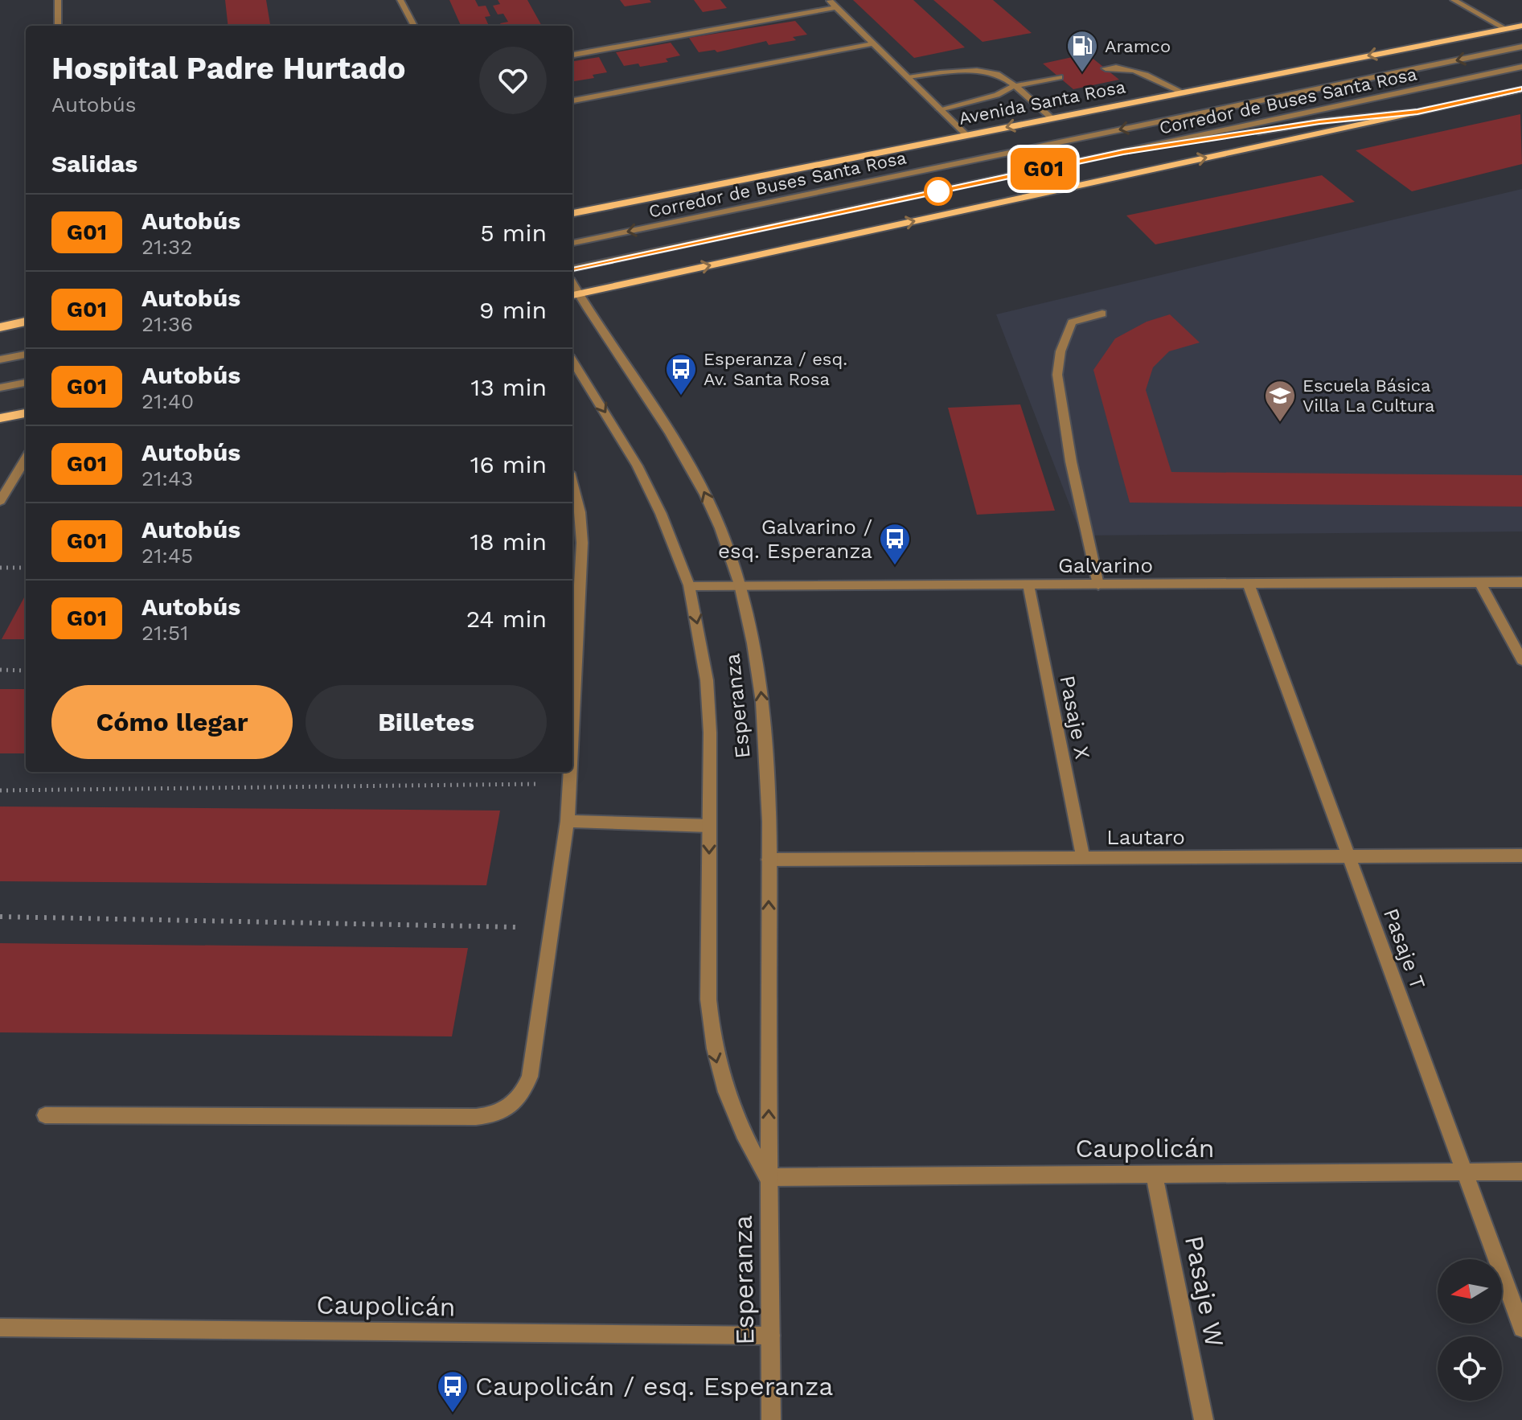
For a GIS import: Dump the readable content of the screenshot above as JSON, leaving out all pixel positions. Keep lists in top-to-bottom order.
{
  "streets": {
    "main road": ["Avenida Santa Rosa"],
    "street": [
      "Corredor de Buses Santa Rosa",
      "Galvarino",
      "Esperanza",
      "Pasaje X",
      "Lautaro",
      "Pasaje T",
      "Caupolicán",
      "Pasaje W"
    ]
  },
  "crossings": [
    ["Galvarino", "Esperanza"],
    ["Galvarino", "Pasaje X"],
    ["Galvarino", "Pasaje T"],
    ["Esperanza", "Lautaro"],
    ["Esperanza", "Caupolicán"],
    ["Pasaje X", "Lautaro"],
    ["Lautaro", "Pasaje T"],
    ["Pasaje T", "Caupolicán"],
    ["Caupolicán", "Pasaje W"]
  ],
  "places": {
    "fuel station": ["Aramco"],
    "bus stop": ["Esperanza / esq. Av. Santa Rosa", "Galvarino / esq. Esperanza", "Caupolicán / esq. Esperanza"],
    "school or university": ["Escuela Básica Villa La Cultura"]
  },
  "lines": ["bus line G01"],
  "north": "left",
  "page": {
    "on_map": "G01",
    "heading": [
      ["Hospital Padre Hurtado", "Autobús"],
      "Salidas"
    ],
    "list": [
      {
        "mark": "G01",
        "name": "Autobús",
        "note": "21:32",
        "value": "5 min"
      },
      {
        "mark": "G01",
        "name": "Autobús",
        "note": "21:36",
        "value": "9 min"
      },
      {
        "mark": "G01",
        "name": "Autobús",
        "note": "21:40",
        "value": "13 min"
      },
      {
        "mark": "G01",
        "name": "Autobús",
        "note": "21:43",
        "value": "16 min"
      },
      {
        "mark": "G01",
        "name": "Autobús",
        "note": "21:45",
        "value": "18 min"
      },
      {
        "mark": "G01",
        "name": "Autobús",
        "note": "21:51",
        "value": "24 min"
      }
    ],
    "buttons": ["Cómo llegar", "Billetes"]
  }
}
